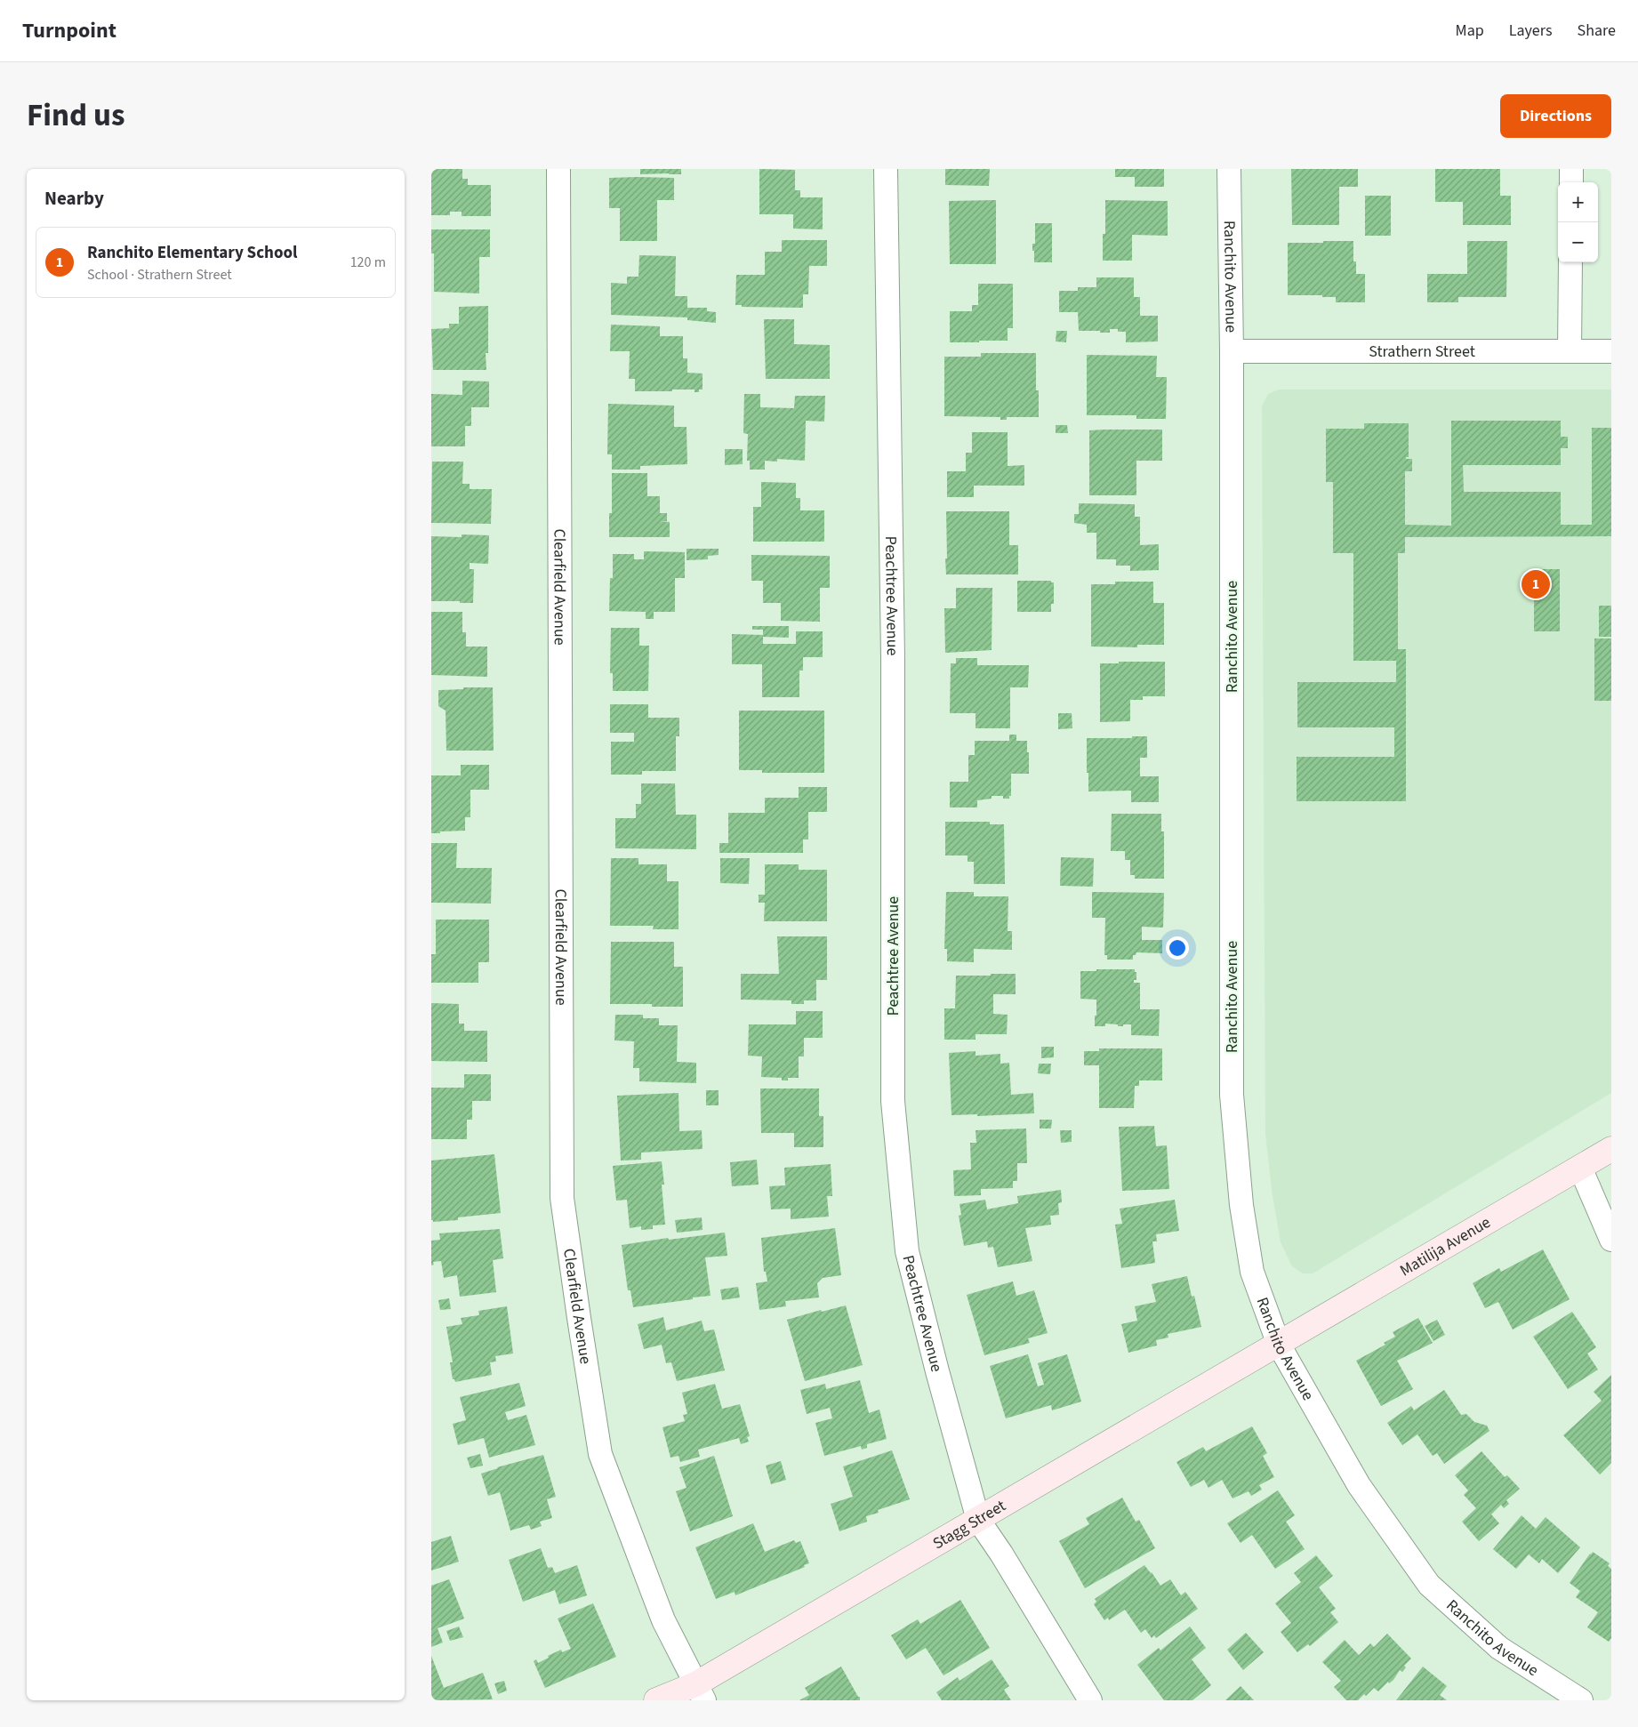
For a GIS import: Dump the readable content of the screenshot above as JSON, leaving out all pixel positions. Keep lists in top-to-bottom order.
{
  "streets": {
    "street": [
      "Ranchito Avenue",
      "Strathern Street",
      "Clearfield Avenue",
      "Peachtree Avenue",
      "Matilija Avenue",
      "Stagg Street"
    ]
  },
  "crossings": [
    ["Ranchito Avenue", "Strathern Street"],
    ["Ranchito Avenue", "Matilija Avenue"],
    ["Ranchito Avenue", "Stagg Street"],
    ["Clearfield Avenue", "Stagg Street"],
    ["Peachtree Avenue", "Stagg Street"],
    ["Matilija Avenue", "Stagg Street"]
  ],
  "page": {
    "header": "Turnpoint",
    "nav": ["Map", "Layers", "Share"],
    "title": "Find us",
    "buttons": "Directions",
    "heading": "Nearby",
    "map_buttons": ["+", "−"],
    "list": [
      {
        "mark": "1",
        "name": "Ranchito Elementary School",
        "note": "School · Strathern Street",
        "value": "120 m"
      }
    ],
    "pins": "1"
  }
}
